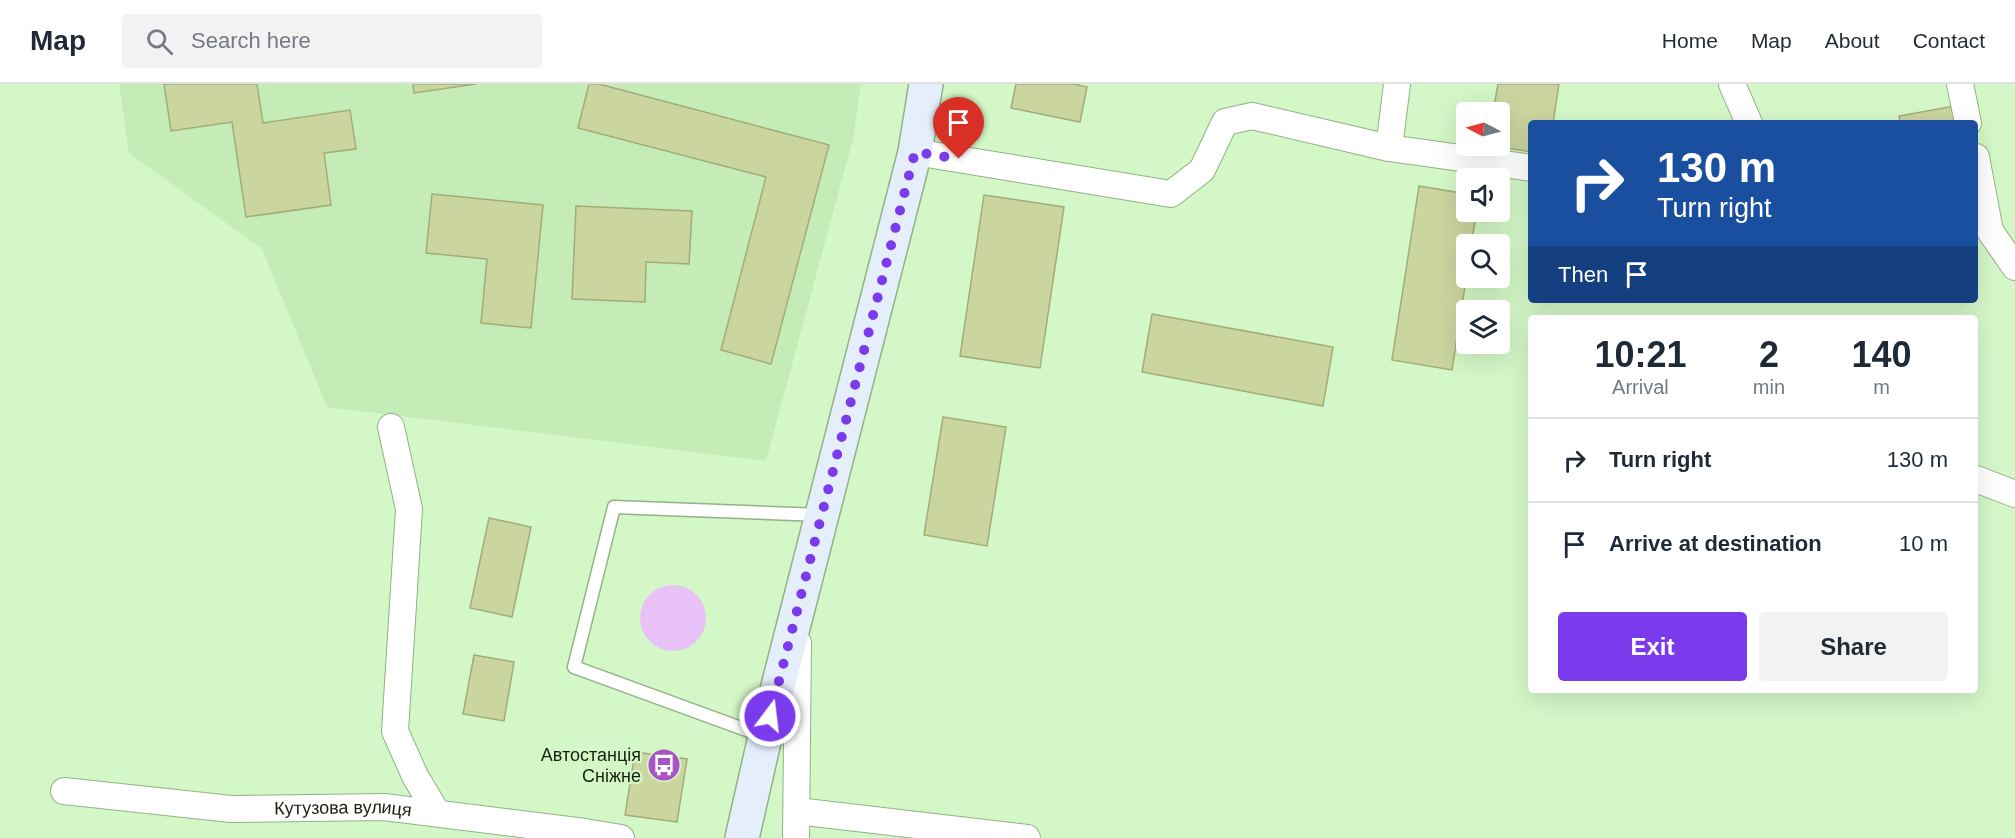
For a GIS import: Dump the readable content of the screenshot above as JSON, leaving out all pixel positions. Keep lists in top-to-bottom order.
{
  "streets": {
    "street": ["Кутузова вулиця"]
  },
  "places": {
    "bus stop": ["Автостанція Сніжне"]
  },
  "north": "left",
  "page": {
    "header": "Map",
    "search": "Search here",
    "nav": [
      "Home",
      "Map",
      "About",
      "Contact"
    ],
    "turn": ["130 m", "Turn right"],
    "then": "Then",
    "eta": [
      "10:21",
      "Arrival",
      "2",
      "min",
      "140",
      "m"
    ],
    "list": [
      {
        "name": "Turn right",
        "value": "130 m"
      },
      {
        "name": "Arrive at destination",
        "value": "10 m"
      }
    ],
    "buttons": ["Exit", "Share"]
  }
}
